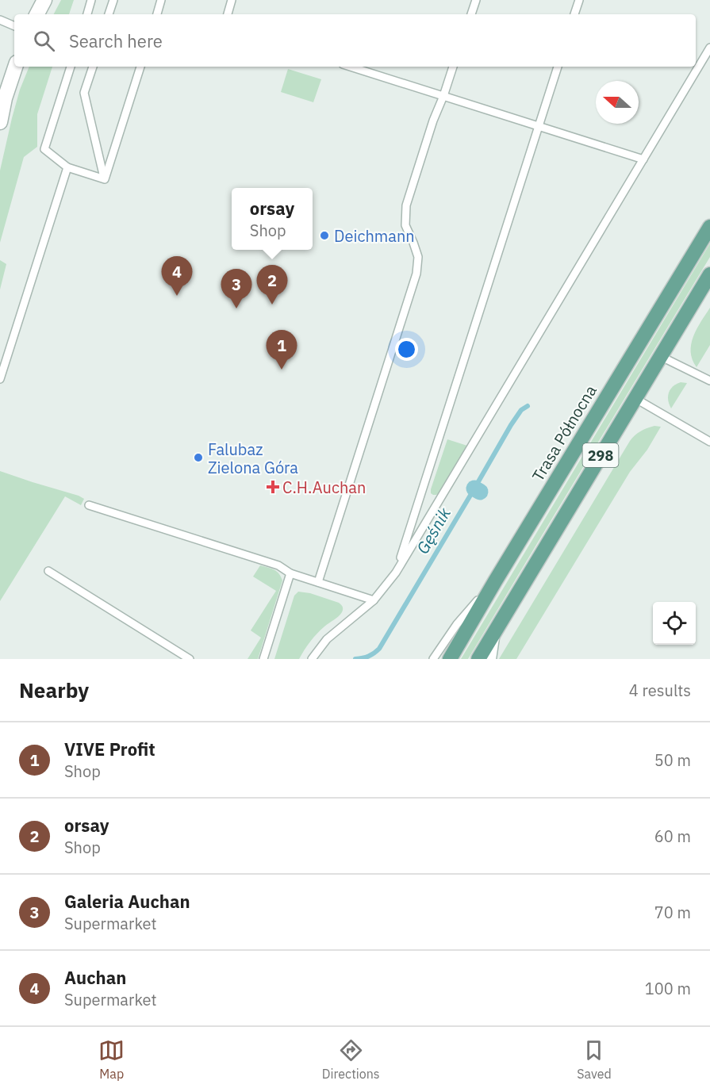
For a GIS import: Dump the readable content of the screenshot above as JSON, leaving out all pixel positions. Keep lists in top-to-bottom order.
{
  "streets": {
    "main road": ["Trasa Północna", "298"]
  },
  "water": ["Gęśnik"],
  "places": {
    "other": ["Deichmann", "Falubaz Zielona Góra"],
    "health": ["C.H.Auchan"]
  },
  "north": "left",
  "page": {
    "search": "Search here",
    "popup": ["orsay", "Shop"],
    "pins": [
      "4",
      "2",
      "3",
      "1"
    ],
    "heading": ["Nearby", "4 results"],
    "list": [
      {
        "mark": "1",
        "name": "VIVE Profit",
        "note": "Shop",
        "value": "50 m"
      },
      {
        "mark": "2",
        "name": "orsay",
        "note": "Shop",
        "value": "60 m"
      },
      {
        "mark": "3",
        "name": "Galeria Auchan",
        "note": "Supermarket",
        "value": "70 m"
      },
      {
        "mark": "4",
        "name": "Auchan",
        "note": "Supermarket",
        "value": "100 m"
      }
    ],
    "nav": ["Map", "Directions", "Saved"]
  }
}
